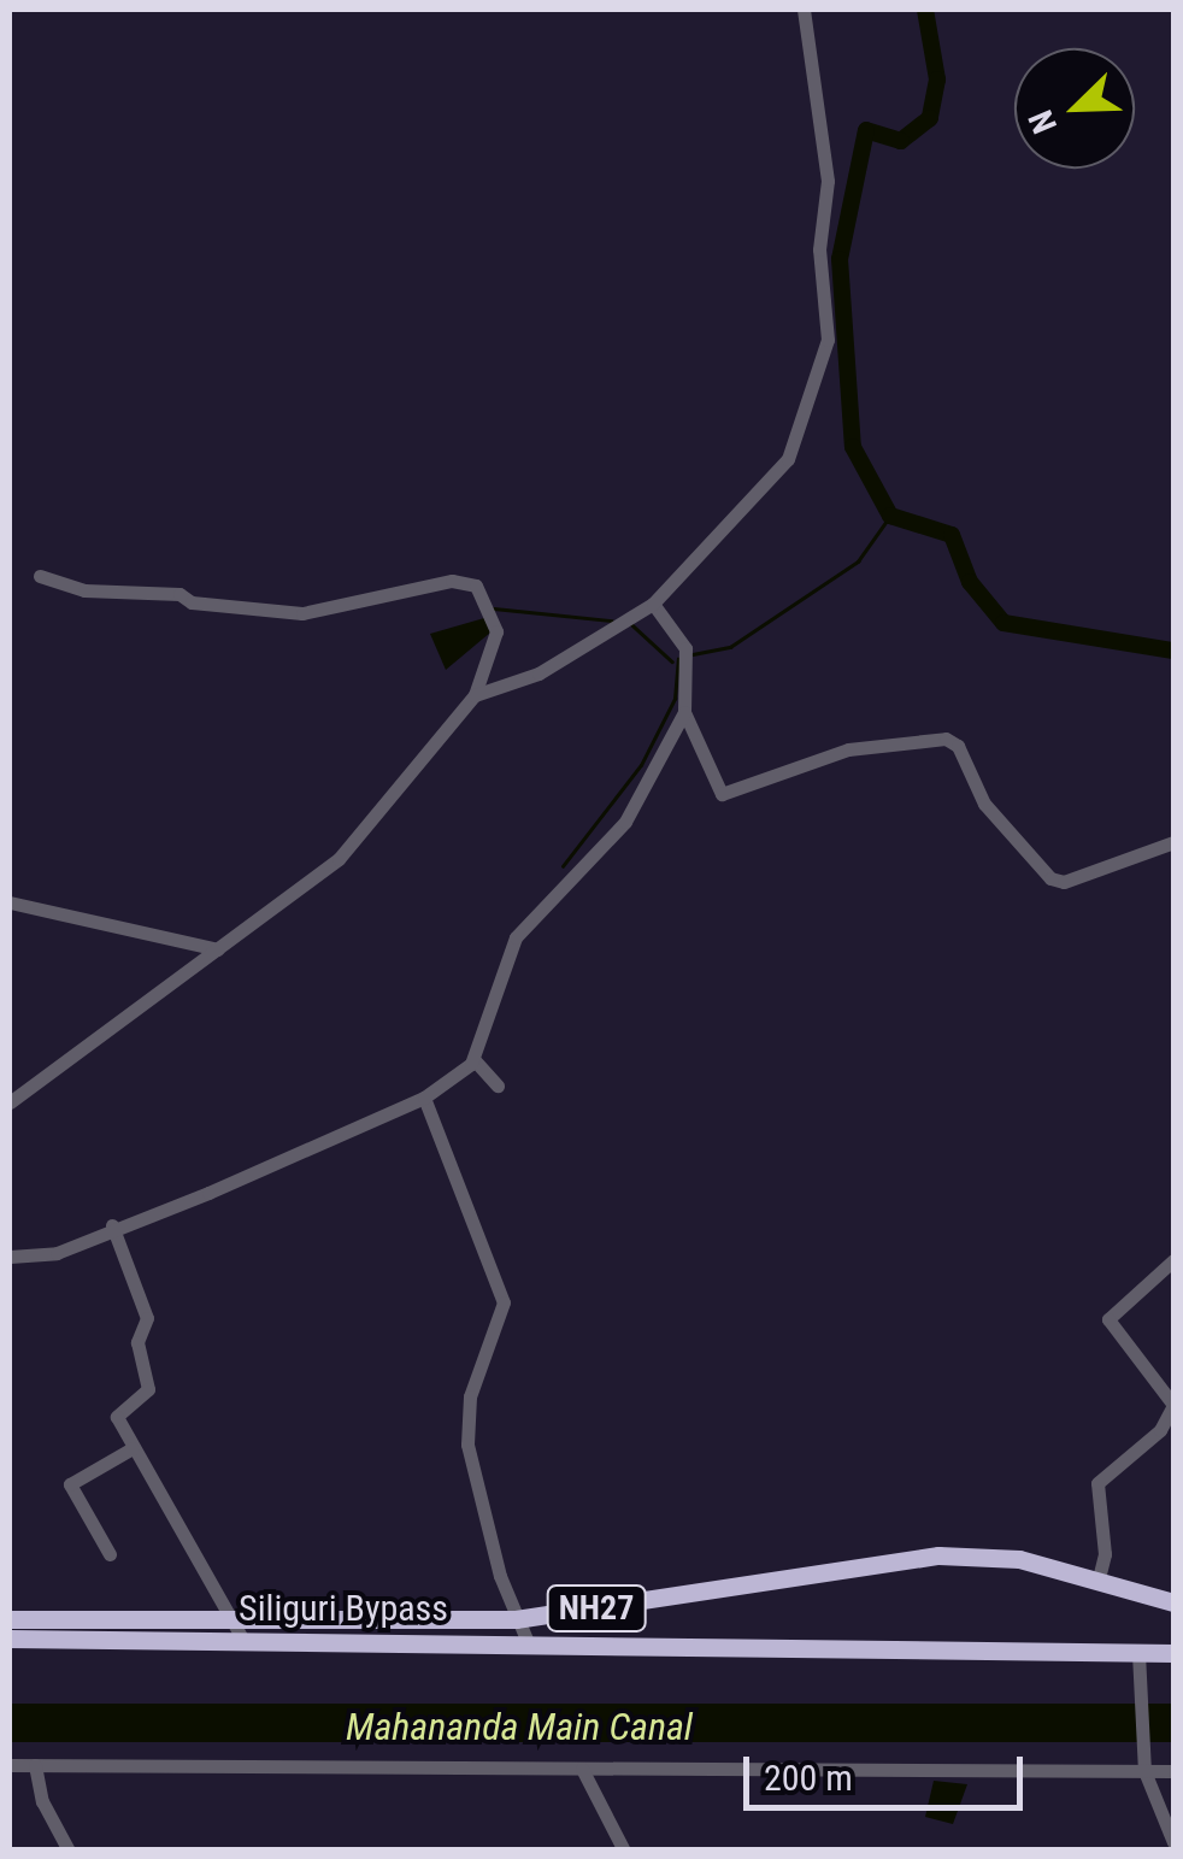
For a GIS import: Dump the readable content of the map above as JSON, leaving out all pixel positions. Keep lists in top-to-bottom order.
{
  "streets": {
    "highway": ["Siliguri Bypass", "NH27"]
  },
  "crossings": [
    ["Siliguri Bypass", "NH27"]
  ],
  "water": ["Mahananda Main Canal"],
  "scale_bar": "200 m",
  "north": "bottom left"
}
